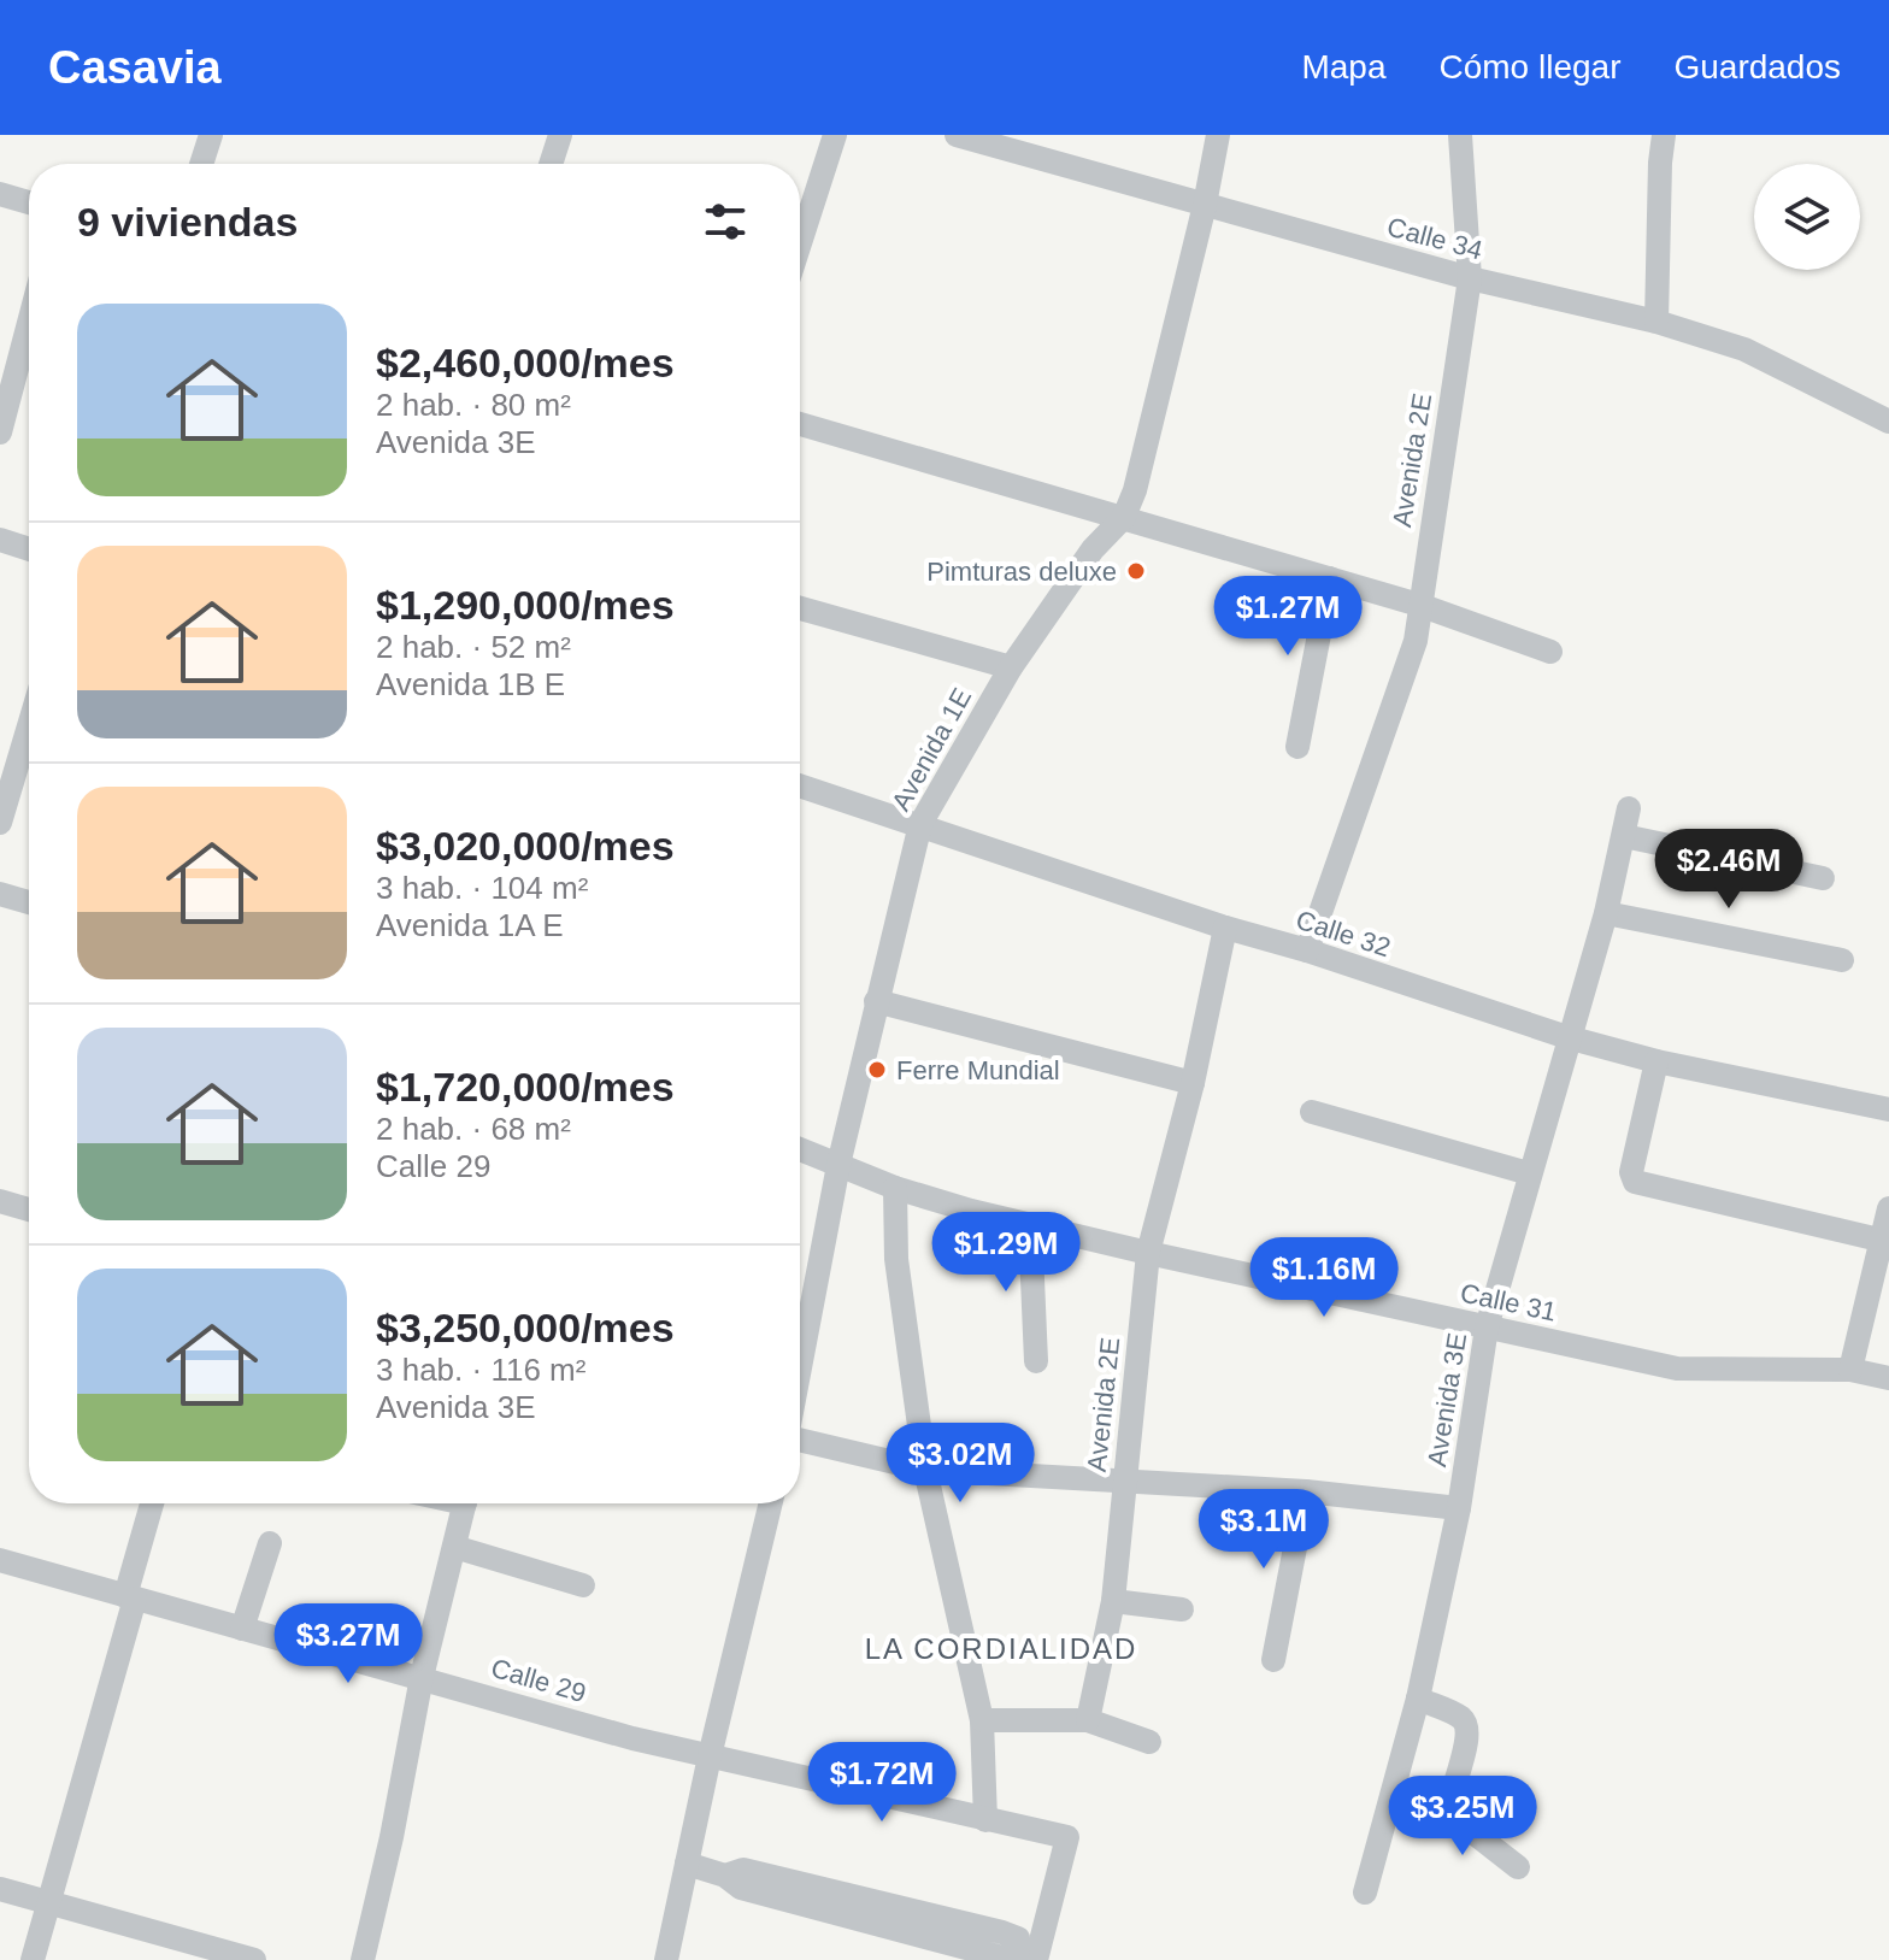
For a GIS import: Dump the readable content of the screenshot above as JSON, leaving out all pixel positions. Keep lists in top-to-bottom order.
{
  "streets": {
    "street": [
      "Calle 34",
      "Avenida 2E",
      "Avenida 1E",
      "Calle 32",
      "Calle 31",
      "Avenida 3E",
      "Calle 29"
    ]
  },
  "crossings": [
    ["Calle 34", "Avenida 2E"],
    ["Calle 34", "Avenida 1E"],
    ["Avenida 2E", "Calle 32"],
    ["Avenida 2E", "Calle 31"],
    ["Avenida 1E", "Calle 32"],
    ["Avenida 1E", "Calle 31"],
    ["Calle 32", "Avenida 3E"],
    ["Calle 31", "Avenida 3E"]
  ],
  "districts": ["LA CORDIALIDAD"],
  "places": ["Pimturas deluxe", "Ferre Mundial"],
  "page": {
    "header": "Casavia",
    "nav": ["Mapa", "Cómo llegar", "Guardados"],
    "heading": "9 viviendas",
    "list": [
      {
        "name": "$2,460,000/mes",
        "note": "2 hab. · 80 m² · Avenida 3E"
      },
      {
        "name": "$1,290,000/mes",
        "note": "2 hab. · 52 m² · Avenida 1B E"
      },
      {
        "name": "$3,020,000/mes",
        "note": "3 hab. · 104 m² · Avenida 1A E"
      },
      {
        "name": "$1,720,000/mes",
        "note": "2 hab. · 68 m² · Calle 29"
      },
      {
        "name": "$3,250,000/mes",
        "note": "3 hab. · 116 m² · Avenida 3E"
      }
    ],
    "price": [
      "$1.27M",
      "$2.46M",
      "$1.29M",
      "$1.16M",
      "$3.02M",
      "$3.1M",
      "$3.27M",
      "$1.72M",
      "$3.25M"
    ]
  }
}
